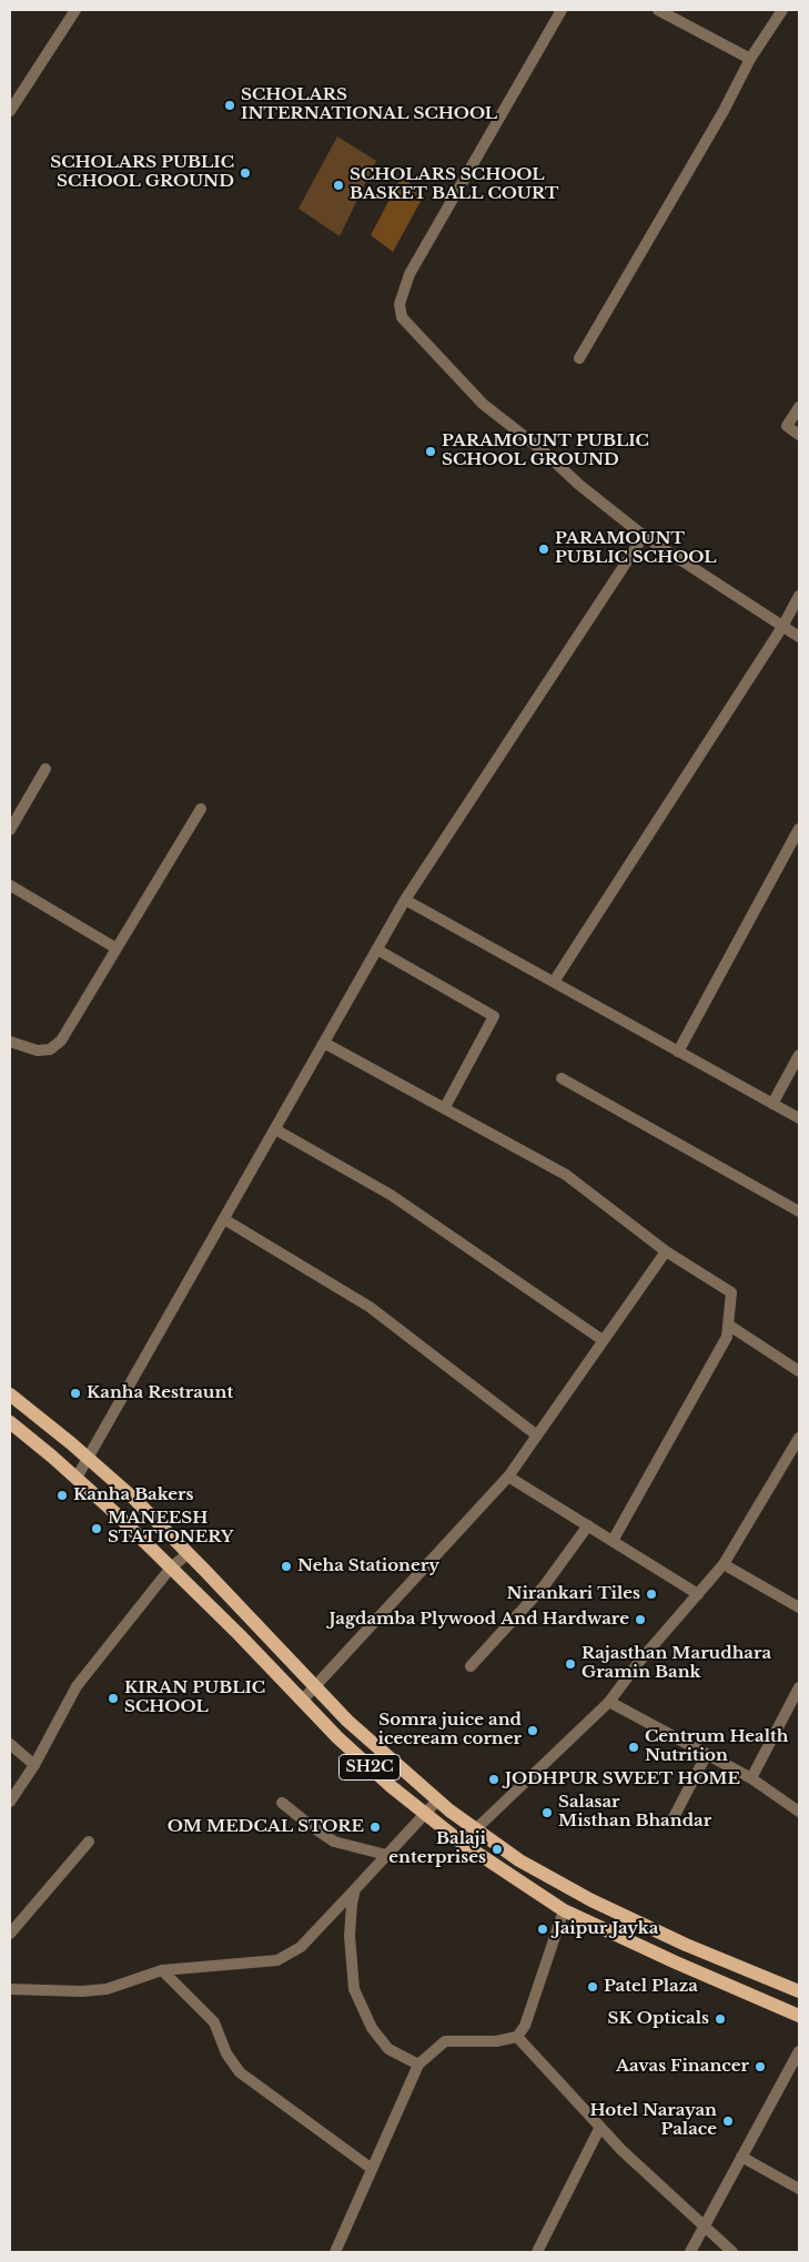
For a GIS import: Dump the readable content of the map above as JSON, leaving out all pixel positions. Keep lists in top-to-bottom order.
{
  "streets": {
    "main road": ["SH2C"]
  },
  "places": [
    "SCHOLARS INTERNATIONAL SCHOOL",
    "SCHOLARS PUBLIC SCHOOL GROUND",
    "SCHOLARS SCHOOL BASKET BALL COURT",
    "PARAMOUNT PUBLIC SCHOOL GROUND",
    "PARAMOUNT PUBLIC SCHOOL",
    "Kanha Restraunt",
    "Kanha Bakers",
    "MANEESH STATIONERY",
    "Neha Stationery",
    "Nirankari Tiles",
    "Jagdamba Plywood And Hardware",
    "Rajasthan Marudhara Gramin Bank",
    "KIRAN PUBLIC SCHOOL",
    "Somra juice and icecream corner",
    "Centrum Health Nutrition",
    "JODHPUR SWEET HOME",
    "Salasar Misthan Bhandar",
    "OM MEDCAL STORE",
    "Balaji enterprises",
    "Jaipur Jayka",
    "Patel Plaza",
    "SK Opticals",
    "Aavas Financer",
    "Hotel Narayan Palace"
  ]
}
